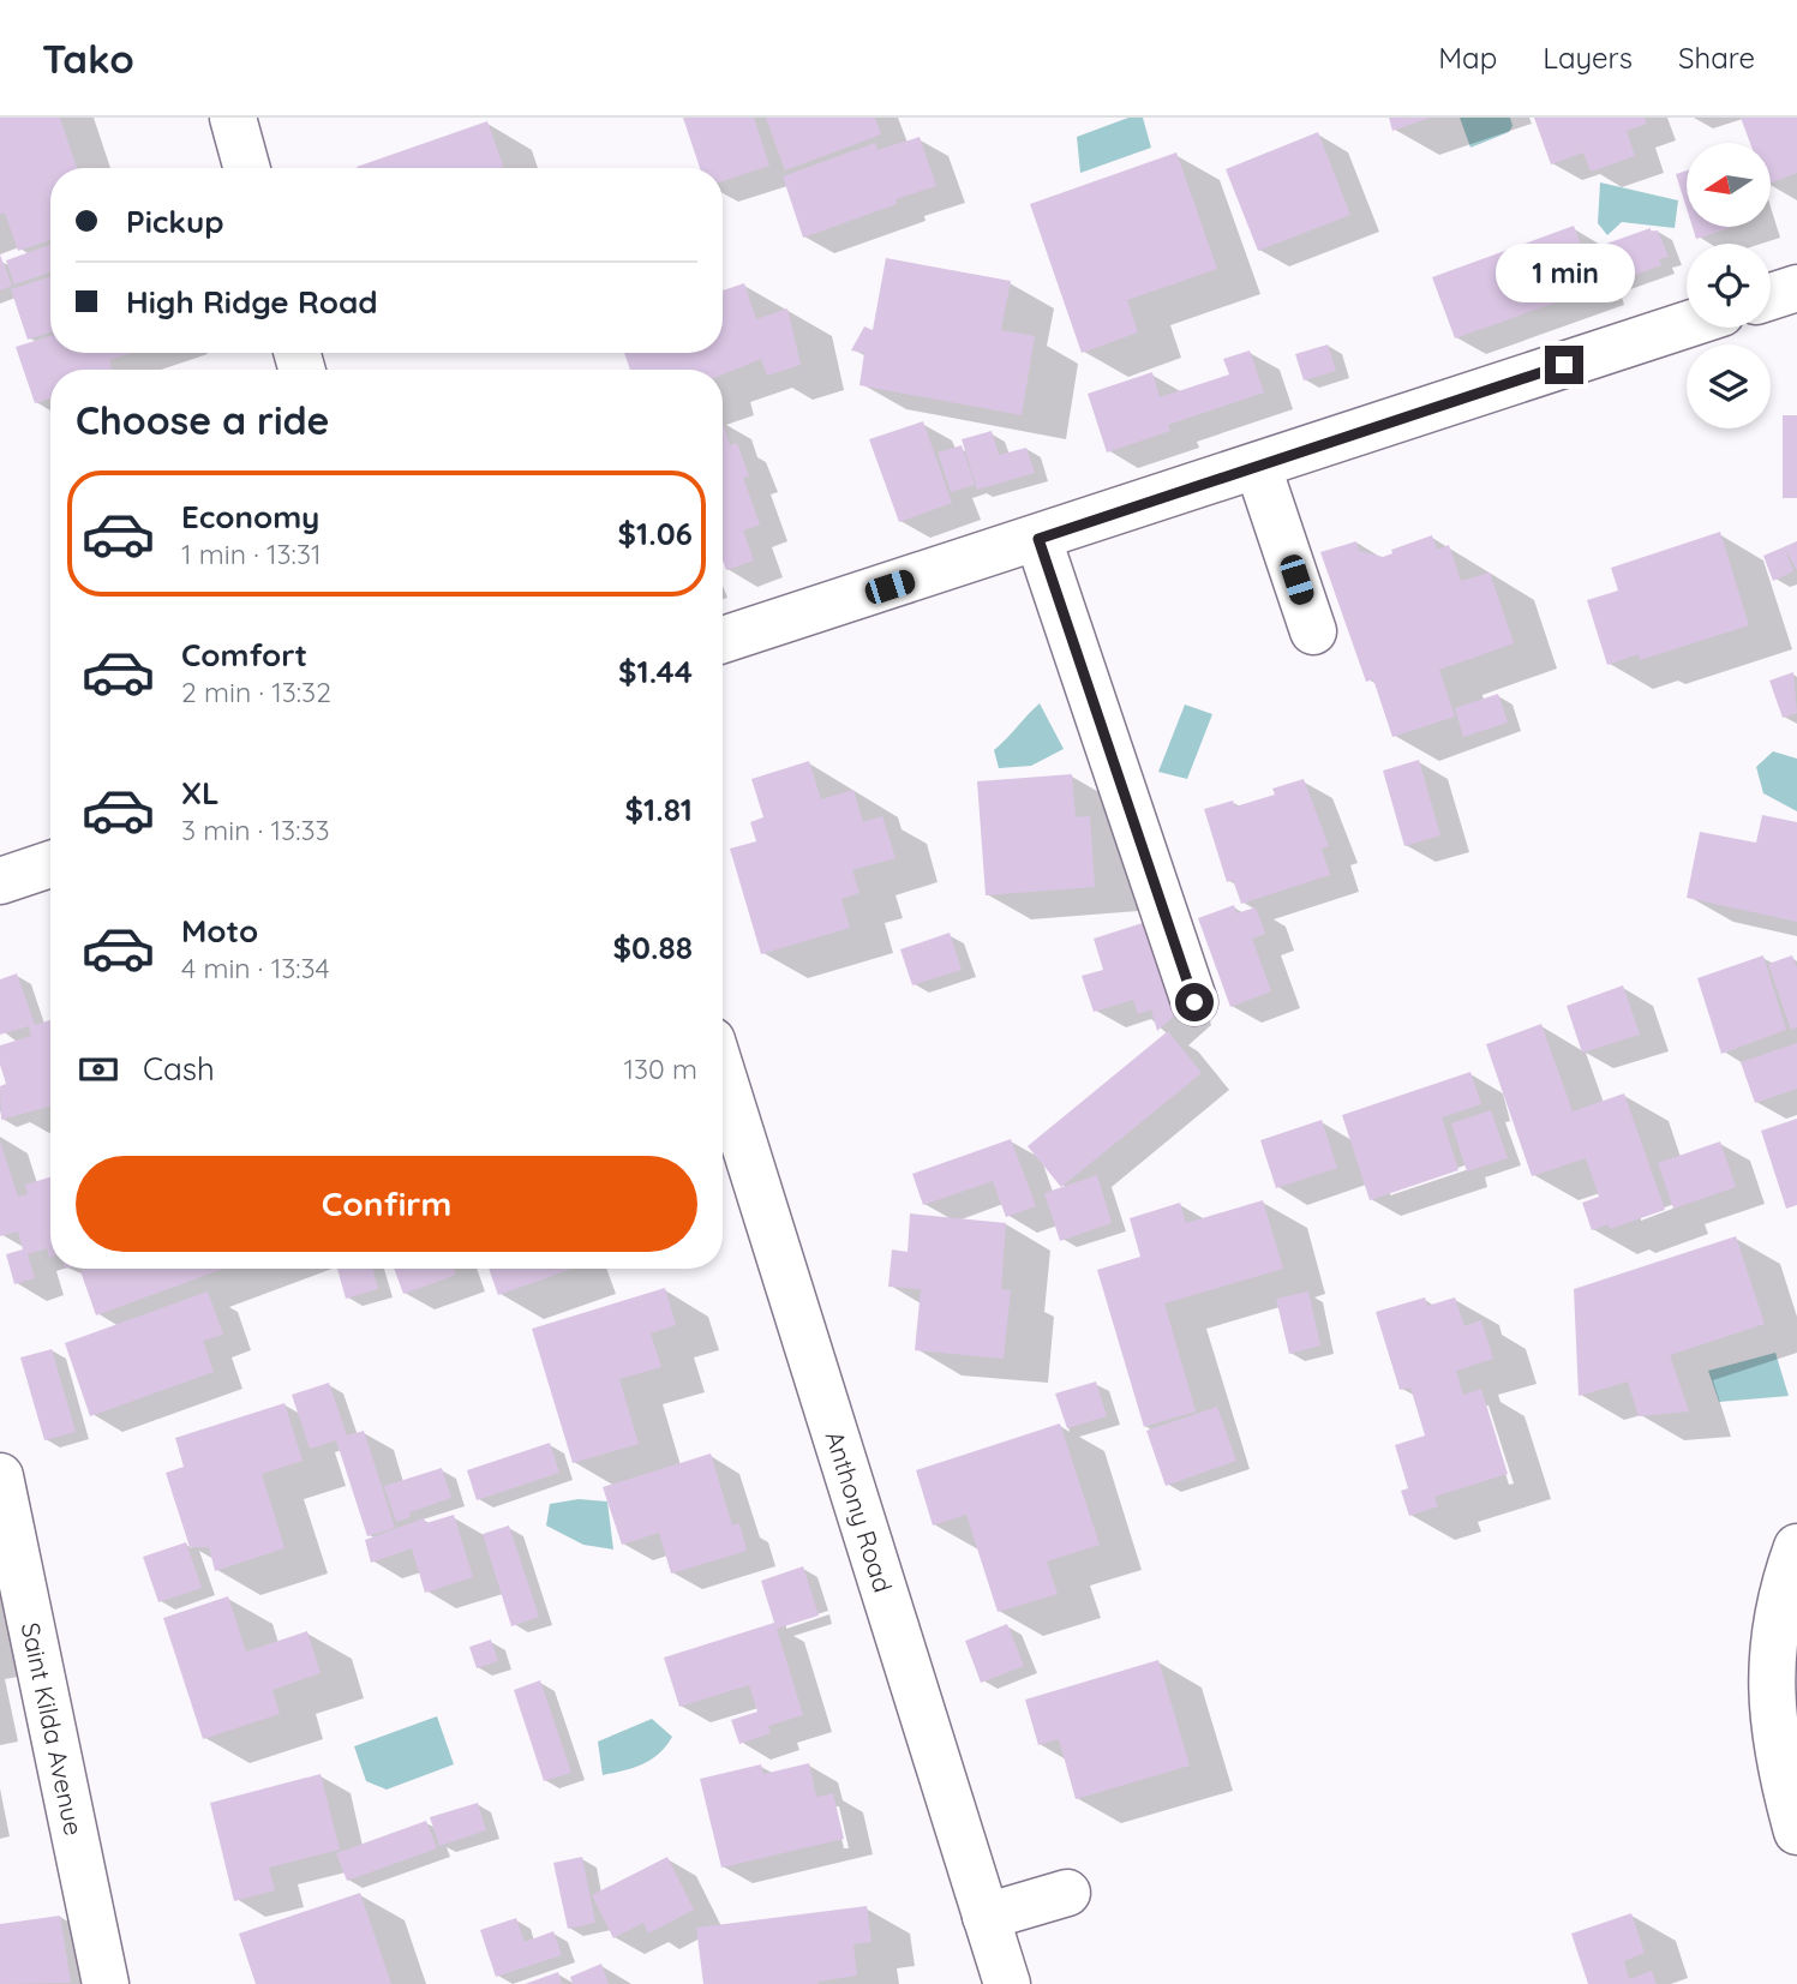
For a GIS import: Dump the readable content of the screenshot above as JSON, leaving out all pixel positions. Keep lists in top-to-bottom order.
{
  "streets": {
    "street": ["Anthony Road", "Saint Kilda Avenue"]
  },
  "north": "left",
  "page": {
    "header": "Tako",
    "nav": ["Map", "Layers", "Share"],
    "banner": ["Pickup", "High Ridge Road"],
    "bubble": "1 min",
    "heading": "Choose a ride",
    "list": [
      {
        "name": "Economy",
        "note": "1 min · 13:31",
        "value": "$1.06"
      },
      {
        "name": "Comfort",
        "note": "2 min · 13:32",
        "value": "$1.44"
      },
      {
        "name": "XL",
        "note": "3 min · 13:33",
        "value": "$1.81"
      },
      {
        "name": "Moto",
        "note": "4 min · 13:34",
        "value": "$0.88"
      }
    ],
    "pay": ["Cash", "130 m"],
    "buttons": "Confirm"
  }
}
